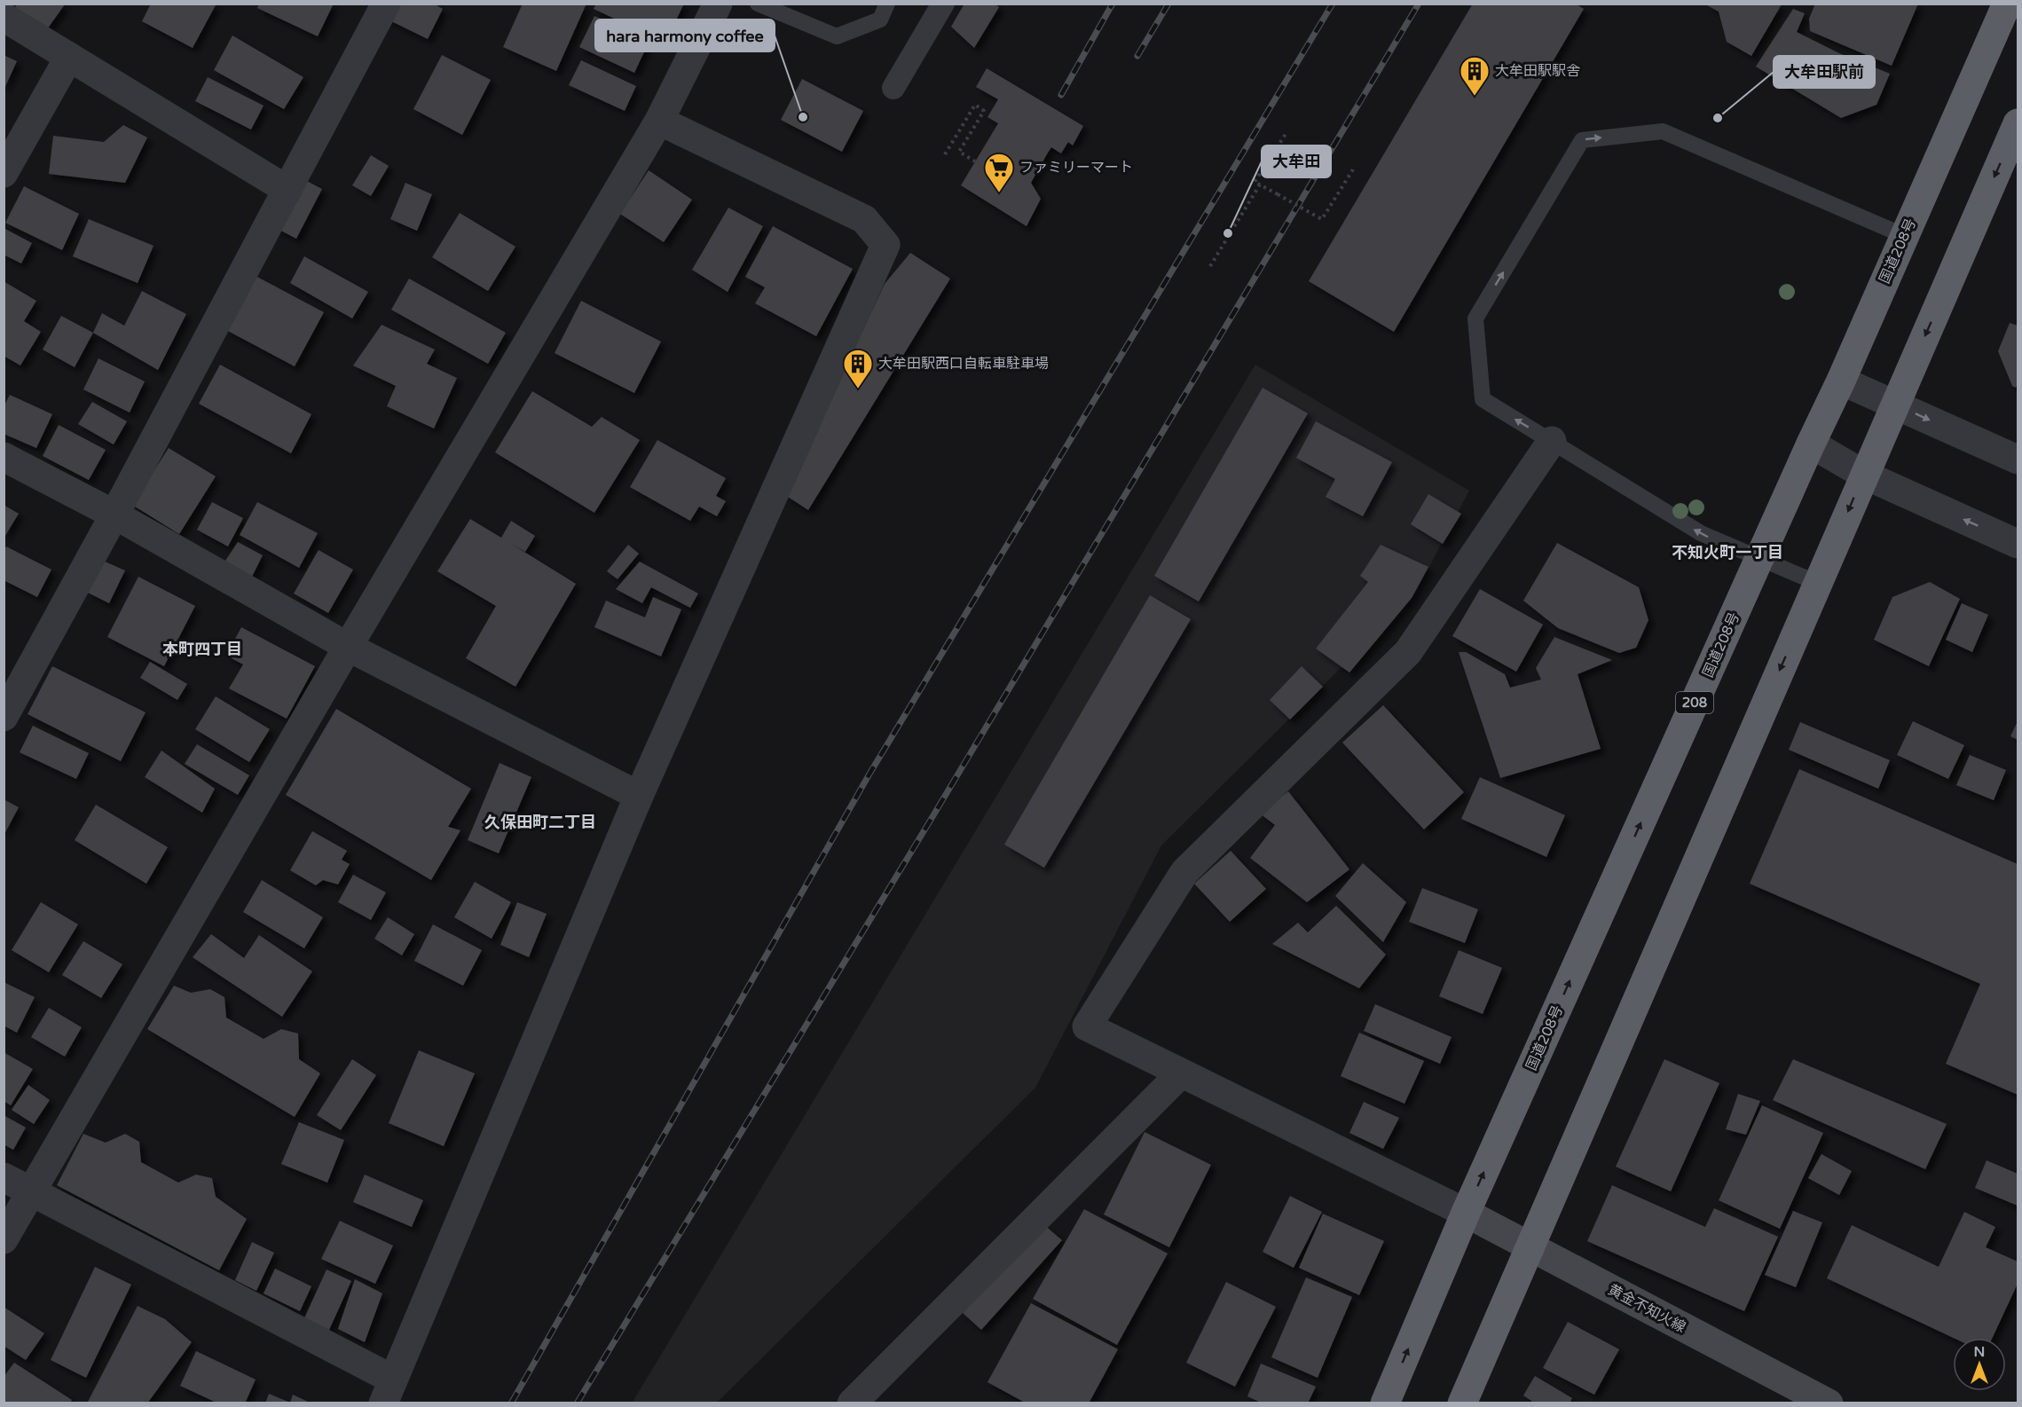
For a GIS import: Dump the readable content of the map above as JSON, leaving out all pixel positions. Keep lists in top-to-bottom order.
{
  "streets": {
    "highway": ["国道208号", "208"],
    "main road": ["黄金不知火線"]
  },
  "crossings": [
    ["国道208号", "黄金不知火線"]
  ],
  "districts": ["不知火町一丁目", "本町四丁目", "久保田町二丁目"],
  "places": {
    "building": ["大牟田駅駅舎", "大牟田駅西口自転車駐車場"],
    "other": ["hara harmony coffee", "大牟田駅前", "大牟田"],
    "supermarket": ["ファミリーマート"]
  },
  "north": "top"
}
